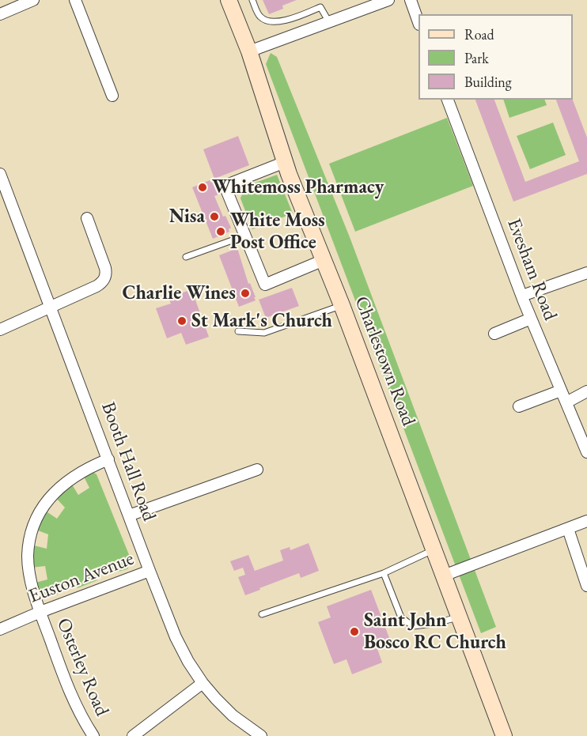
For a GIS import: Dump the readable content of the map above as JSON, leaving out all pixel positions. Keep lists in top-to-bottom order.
{
  "streets": {
    "street": [
      "Evesham Road",
      "Charlestown Road",
      "Booth Hall Road",
      "Euston Avenue",
      "Osterley Road"
    ]
  },
  "crossings": [
    ["Booth Hall Road", "Euston Avenue"],
    ["Booth Hall Road", "Osterley Road"],
    ["Euston Avenue", "Osterley Road"]
  ],
  "places": [
    "Whitemoss Pharmacy",
    "Nisa",
    "White Moss Post Office",
    "Charlie Wines",
    "St Mark's Church",
    "Saint John Bosco RC Church"
  ],
  "legend": ["Road", "Park", "Building"]
}
